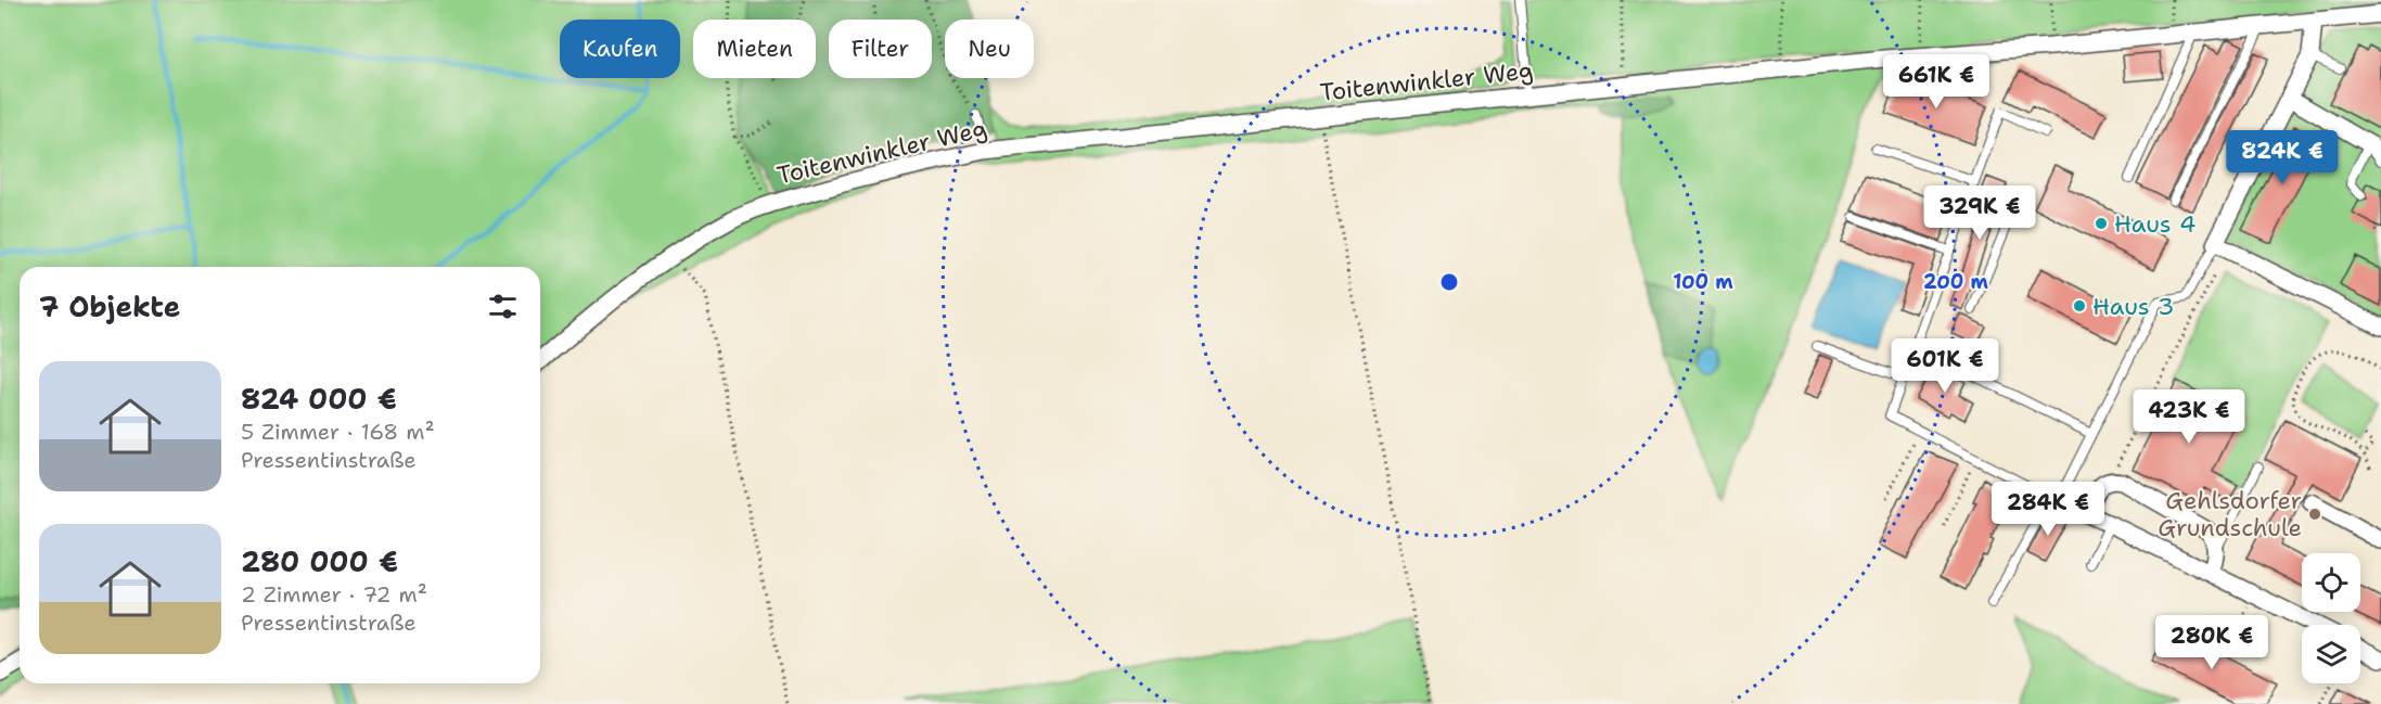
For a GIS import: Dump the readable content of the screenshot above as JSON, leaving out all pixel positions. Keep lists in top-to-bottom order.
{
  "streets": {
    "street": ["Toitenwinkler Weg"]
  },
  "places": ["Haus 4", "Haus 3", "Gehlsdorfer Grundschule"],
  "page": {
    "chip": [
      "Kaufen",
      "Mieten",
      "Filter",
      "Neu"
    ],
    "price": [
      "661K €",
      "824K €",
      "329K €",
      "601K €",
      "423K €",
      "284K €",
      "280K €"
    ],
    "heading": "7 Objekte",
    "list": [
      {
        "name": "824 000 €",
        "note": "5 Zimmer · 168 m² · Pressentinstraße"
      },
      {
        "name": "280 000 €",
        "note": "2 Zimmer · 72 m² · Pressentinstraße"
      }
    ]
  },
  "rings": ["100 m", "200 m"]
}
